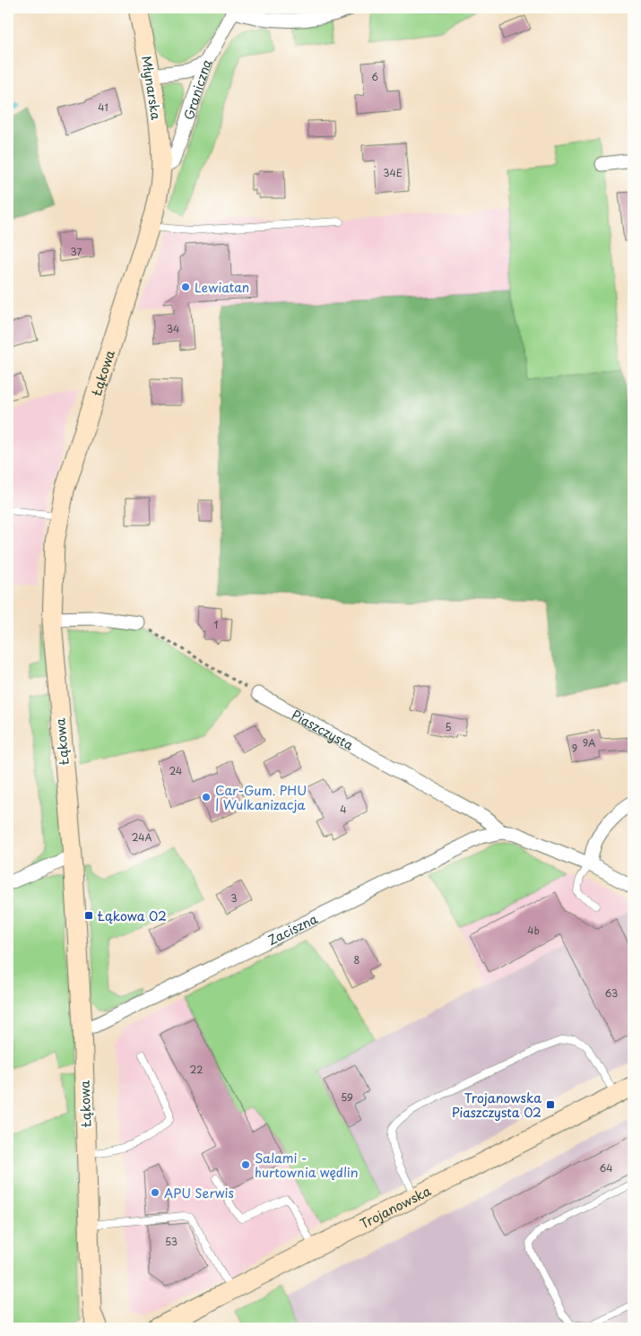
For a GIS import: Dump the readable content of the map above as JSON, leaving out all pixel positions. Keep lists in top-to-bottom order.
{
  "streets": {
    "street": [
      "Młynarska",
      "Graniczna",
      "Łąkowa",
      "Piaszczysta",
      "Zaciszna",
      "Trojanowska"
    ]
  },
  "crossings": [
    ["Młynarska", "Graniczna"],
    ["Młynarska", "Łąkowa"],
    ["Graniczna", "Łąkowa"],
    ["Łąkowa", "Zaciszna"],
    ["Piaszczysta", "Zaciszna"]
  ],
  "places": {
    "other": [
      "Lewiatan",
      "Car-Gum. PHU | Wulkanizacja",
      "Salami - hurtownia wędlin",
      "APU Serwis"
    ],
    "transit": ["Łąkowa 02", "Trojanowska Piaszczysta 02"]
  },
  "house_numbers": [
    "6",
    "41",
    "34E",
    "37",
    "34",
    "1",
    "5",
    "9A",
    "9",
    "24",
    "4",
    "24A",
    "3",
    "4b",
    "8",
    "63",
    "22",
    "59",
    "64",
    "53"
  ]
}
